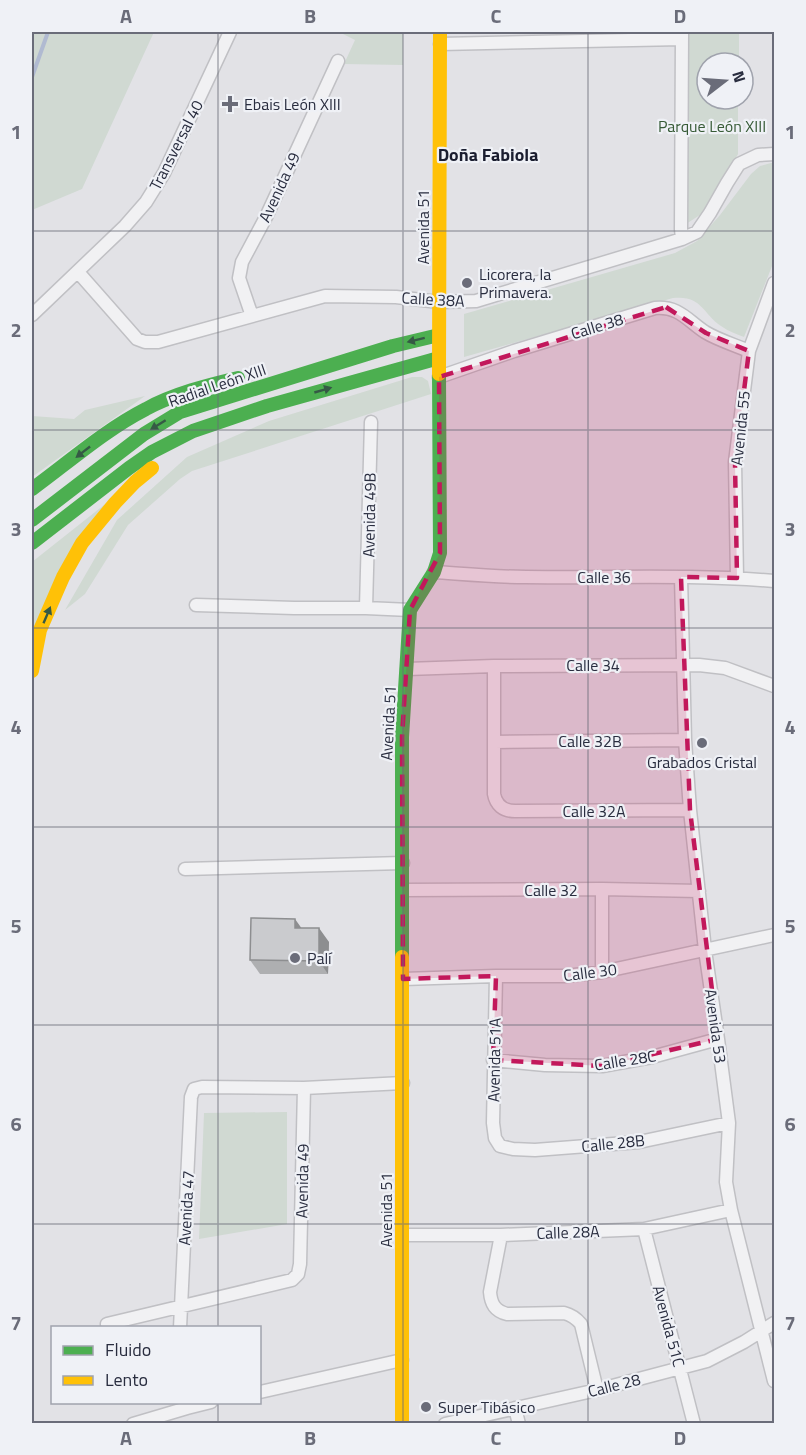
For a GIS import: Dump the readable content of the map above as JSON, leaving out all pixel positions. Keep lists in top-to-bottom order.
{
  "streets": {
    "main road": ["Avenida 51", "Radial León XIII"],
    "street": [
      "Transversal 40",
      "Avenida 49",
      "Calle 38A",
      "Calle 38",
      "Avenida 55",
      "Avenida 49B",
      "Calle 36",
      "Calle 34",
      "Calle 32B",
      "Calle 32A",
      "Calle 32",
      "Calle 30",
      "Avenida 53",
      "Avenida 51A",
      "Calle 28C",
      "Calle 28B",
      "Avenida 47",
      "Calle 28A",
      "Avenida 51C",
      "Calle 28"
    ]
  },
  "crossings": [
    ["Transversal 40", "Calle 38A"],
    ["Avenida 49", "Calle 38A"],
    ["Avenida 49", "Avenida 47"],
    ["Avenida 51", "Calle 38A"],
    ["Avenida 51", "Calle 38"],
    ["Avenida 51", "Radial León XIII"],
    ["Avenida 51", "Calle 36"],
    ["Avenida 51", "Calle 34"],
    ["Avenida 51", "Calle 32"],
    ["Avenida 51", "Calle 30"],
    ["Avenida 51", "Calle 28A"],
    ["Calle 38", "Avenida 55"],
    ["Avenida 55", "Calle 36"],
    ["Calle 36", "Avenida 53"],
    ["Calle 34", "Avenida 53"],
    ["Calle 32B", "Calle 32A"],
    ["Calle 32B", "Avenida 53"],
    ["Calle 32A", "Avenida 53"],
    ["Calle 32", "Avenida 53"],
    ["Calle 30", "Avenida 53"],
    ["Calle 30", "Avenida 51A"],
    ["Avenida 53", "Calle 28C"],
    ["Avenida 53", "Calle 28B"],
    ["Avenida 53", "Calle 28A"],
    ["Avenida 53", "Calle 28"],
    ["Avenida 51A", "Calle 28C"],
    ["Avenida 51A", "Calle 28B"],
    ["Calle 28A", "Avenida 51C"],
    ["Avenida 51C", "Calle 28"]
  ],
  "districts": ["Doña Fabiola"],
  "parks": ["Parque León XIII"],
  "places": {
    "health": ["Ebais León XIII"],
    "other": [
      "Licorera, la Primavera.",
      "Grabados Cristal",
      "Palí",
      "Super Tibásico"
    ]
  },
  "legend": ["Fluido", "Lento"],
  "north": "right",
  "grid": {
    "columns": [
      "A",
      "B",
      "C",
      "D"
    ],
    "rows": [
      "1",
      "2",
      "3",
      "4",
      "5",
      "6",
      "7"
    ]
  }
}
